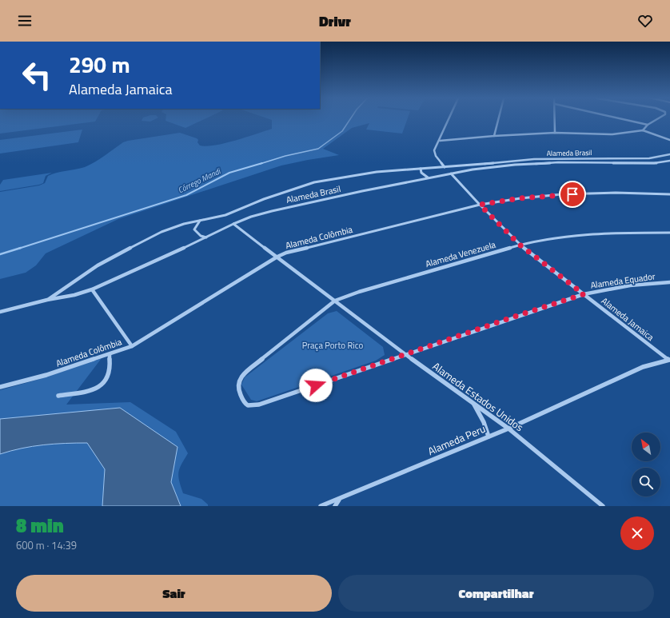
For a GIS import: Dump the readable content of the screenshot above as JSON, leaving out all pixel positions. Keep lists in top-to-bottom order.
{
  "streets": {
    "street": [
      "Alameda Brasil",
      "Alameda Colômbia",
      "Alameda Venezuela",
      "Alameda Equador",
      "Alameda Jamaica",
      "Alameda Estados Unidos",
      "Alameda Peru"
    ]
  },
  "crossings": [
    ["Alameda Brasil", "Alameda Jamaica"],
    ["Alameda Brasil", "Alameda Estados Unidos"],
    ["Alameda Colômbia", "Alameda Jamaica"],
    ["Alameda Colômbia", "Alameda Estados Unidos"],
    ["Alameda Venezuela", "Alameda Equador"],
    ["Alameda Venezuela", "Alameda Jamaica"],
    ["Alameda Venezuela", "Alameda Estados Unidos"],
    ["Alameda Equador", "Alameda Jamaica"],
    ["Alameda Equador", "Alameda Estados Unidos"],
    ["Alameda Jamaica", "Alameda Peru"],
    ["Alameda Estados Unidos", "Alameda Peru"]
  ],
  "water": ["Córrego Mandi"],
  "parks": ["Praça Porto Rico"],
  "north": "top left",
  "page": {
    "header": "Drivr",
    "turn": ["290 m", "Alameda Jamaica"],
    "heading": ["8 min", "600 m · 14:39"],
    "buttons": ["Sair", "Compartilhar"]
  }
}
